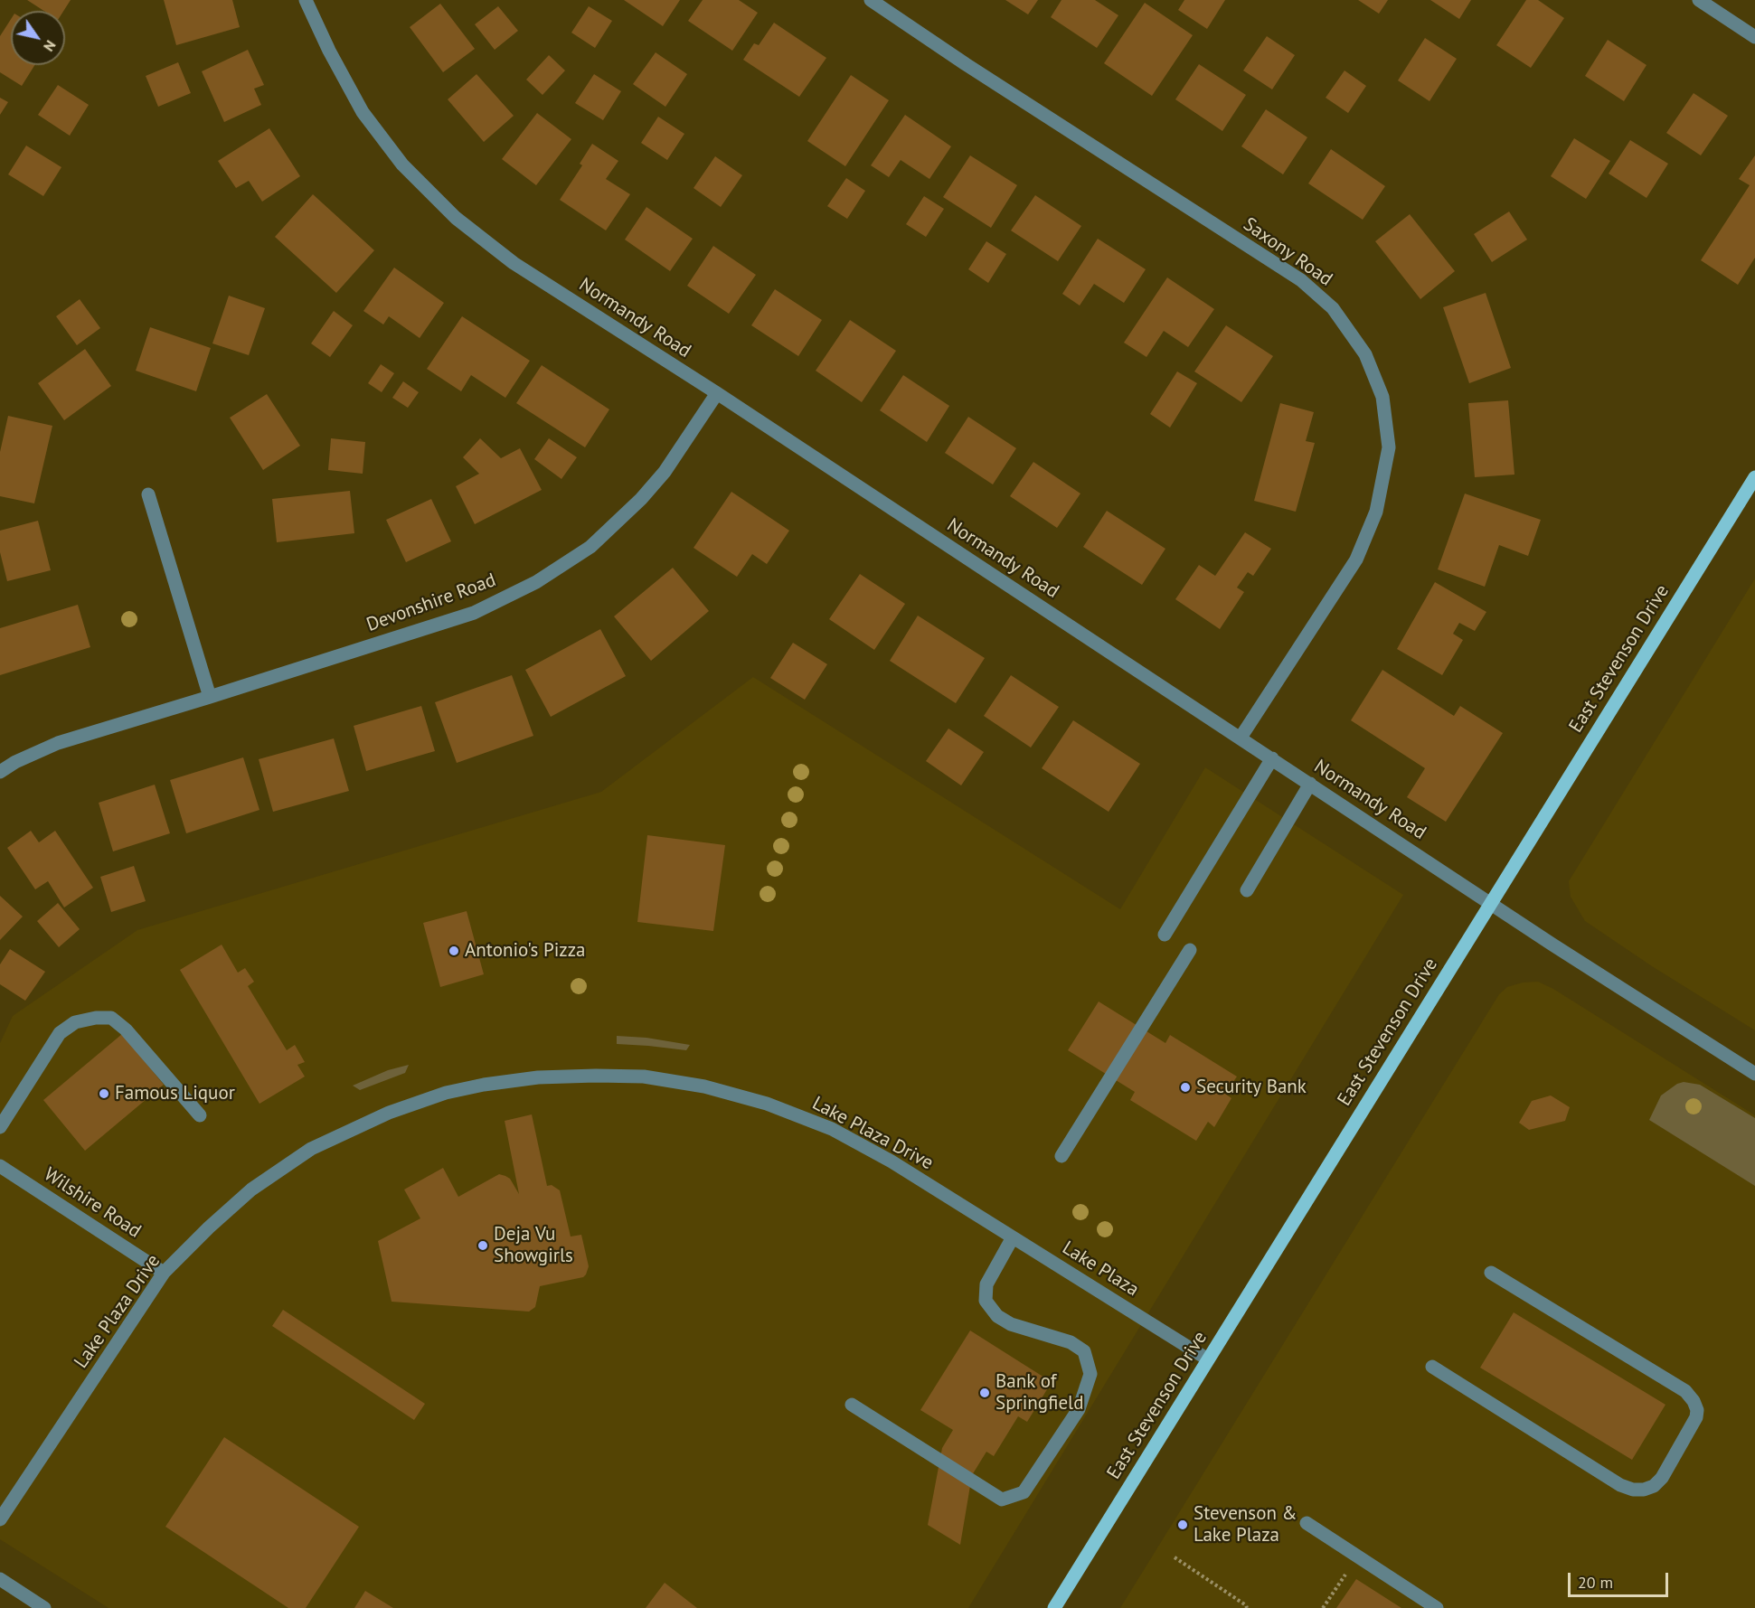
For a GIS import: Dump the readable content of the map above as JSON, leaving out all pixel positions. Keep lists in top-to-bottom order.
{
  "streets": {
    "main road": ["East Stevenson Drive"],
    "street": [
      "Saxony Road",
      "Normandy Road",
      "Devonshire Road",
      "Lake Plaza Drive",
      "Wilshire Road",
      "Lake Plaza"
    ]
  },
  "crossings": [
    ["Saxony Road", "Normandy Road"],
    ["Normandy Road", "Devonshire Road"],
    ["Normandy Road", "East Stevenson Drive"],
    ["East Stevenson Drive", "Lake Plaza"],
    ["Lake Plaza Drive", "Wilshire Road"],
    ["Lake Plaza Drive", "Lake Plaza"]
  ],
  "places": [
    "Antonio's Pizza",
    "Security Bank",
    "Famous Liquor",
    "Deja Vu Showgirls",
    "Bank of Springfield",
    "Stevenson & Lake Plaza"
  ],
  "scale_bar": "20 m",
  "north": "bottom right"
}
